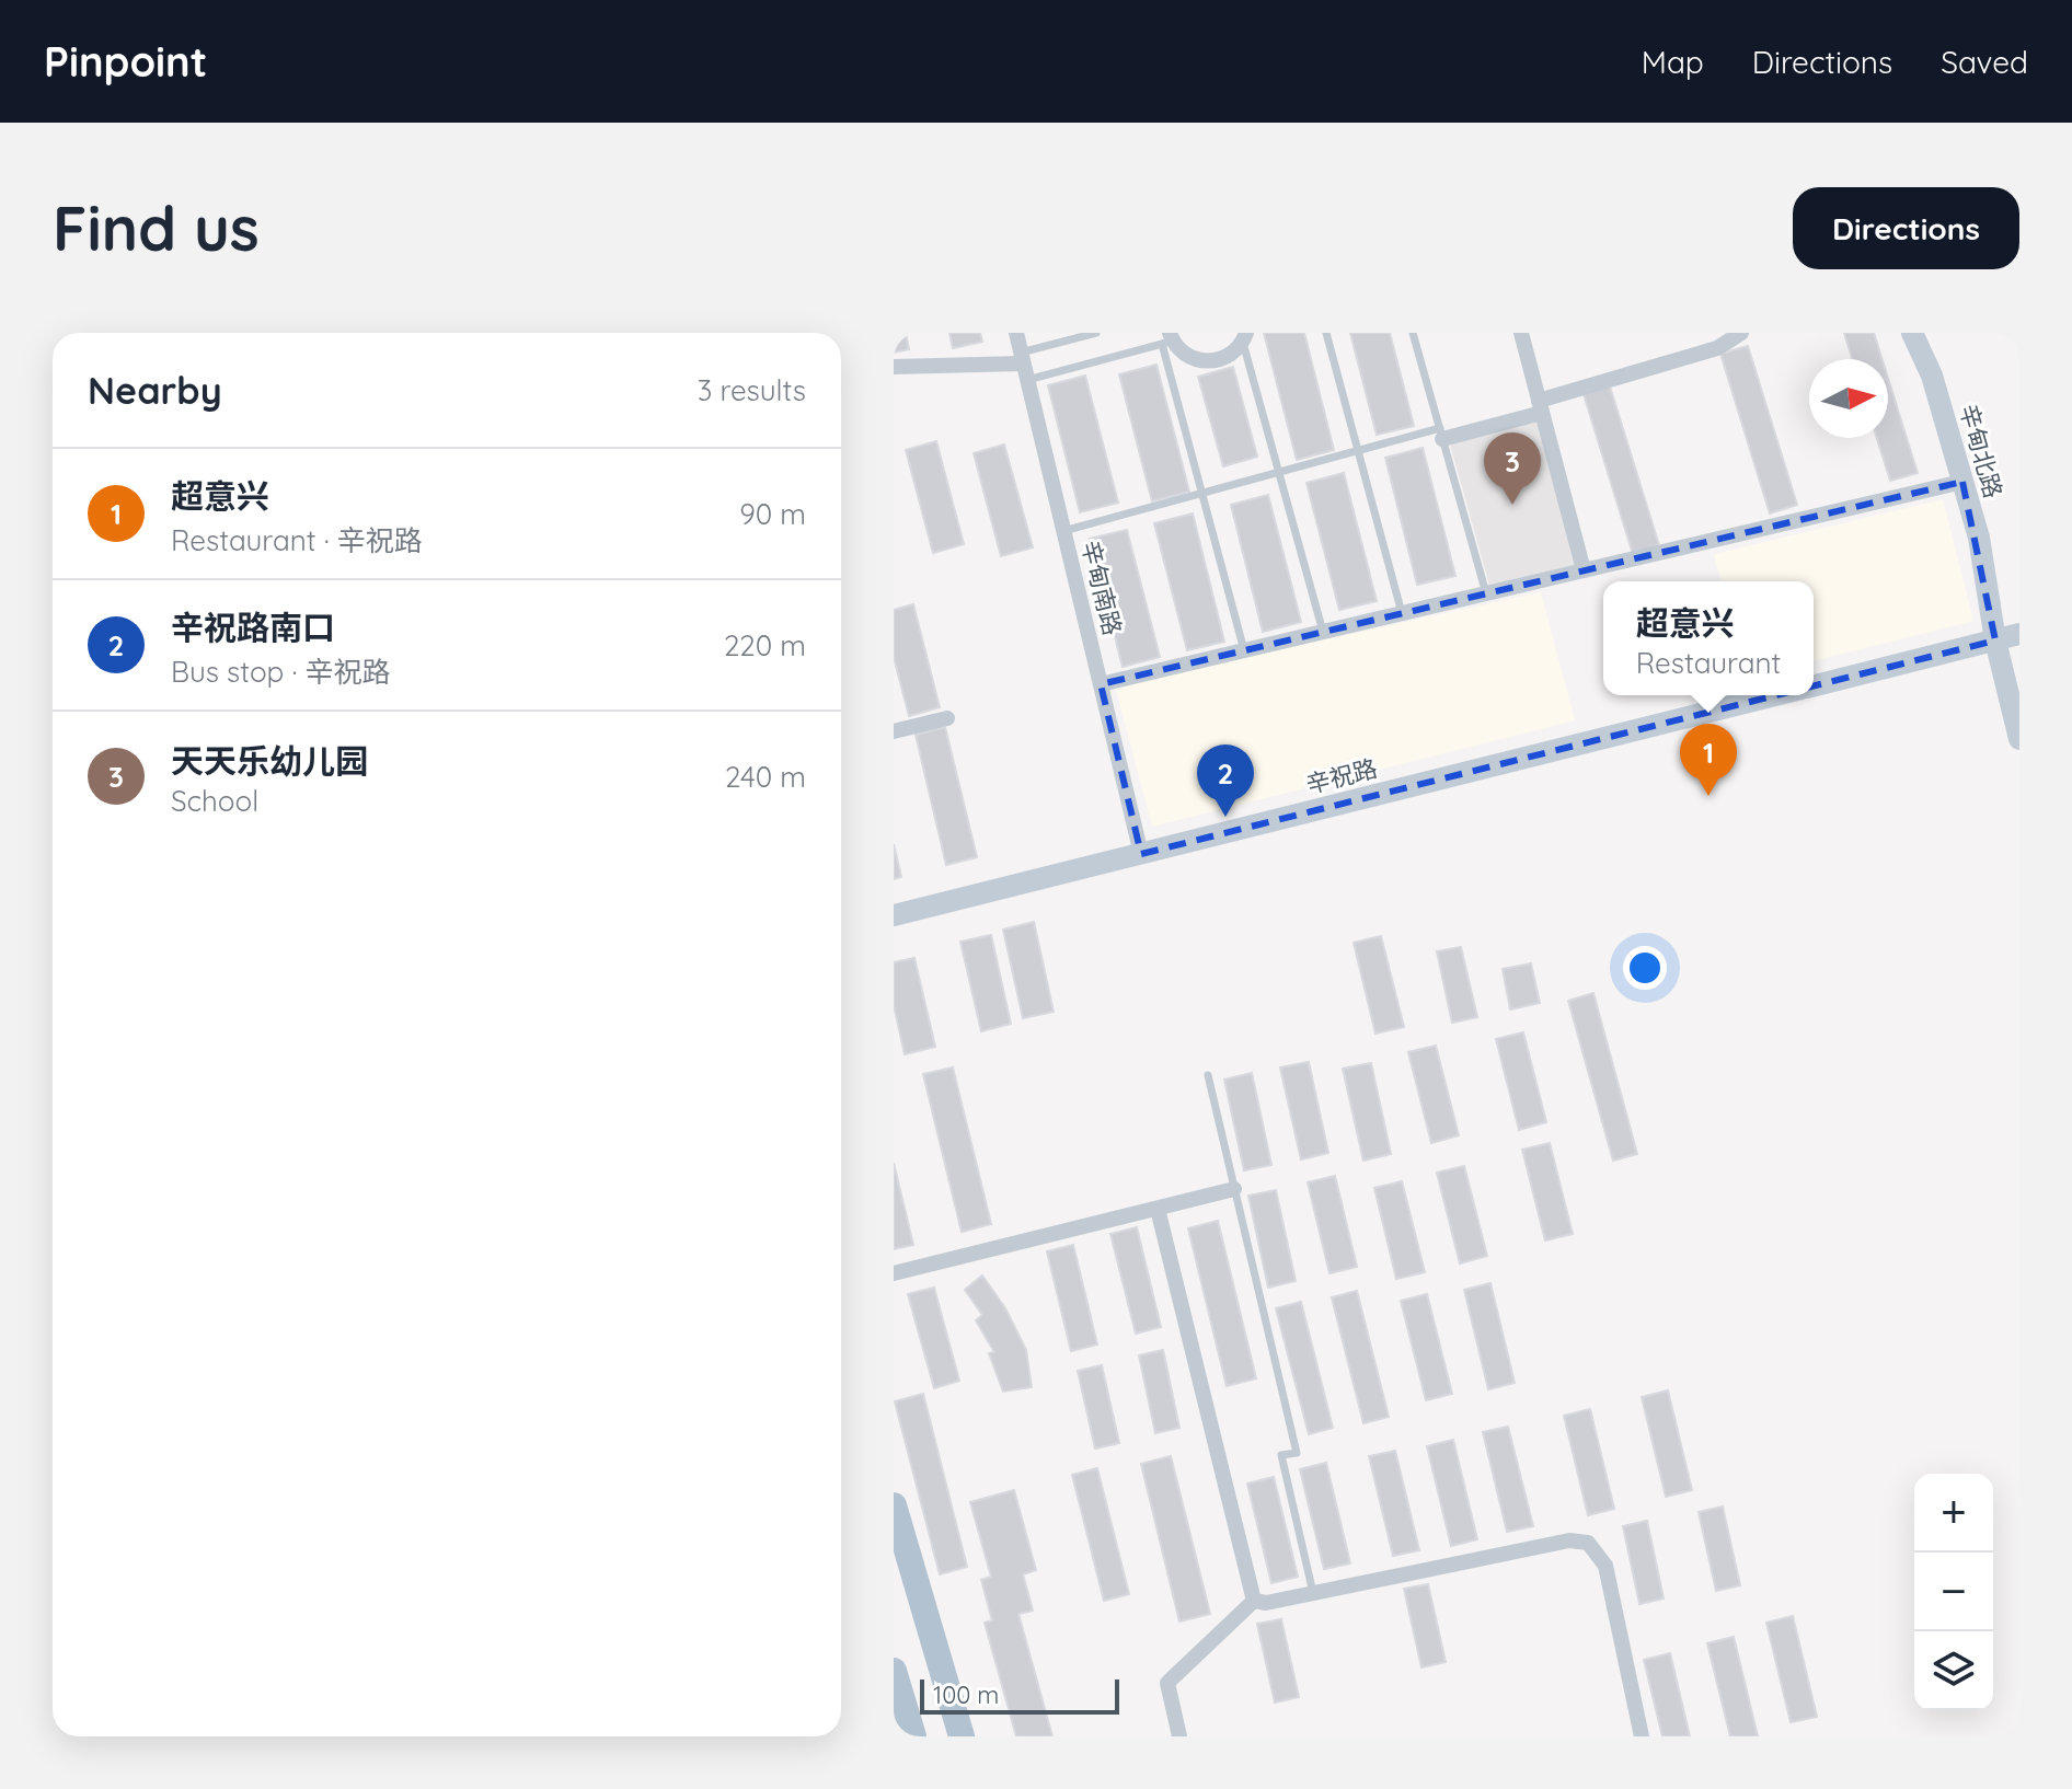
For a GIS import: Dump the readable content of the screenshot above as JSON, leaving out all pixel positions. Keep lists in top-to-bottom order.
{
  "streets": {
    "main road": ["辛甸北路", "辛祝路"],
    "street": ["辛甸南路"]
  },
  "crossings": [
    ["辛甸北路", "辛祝路"],
    ["辛甸南路", "辛祝路"]
  ],
  "scale_bar": "100 m",
  "north": "right",
  "page": {
    "header": "Pinpoint",
    "nav": ["Map", "Directions", "Saved"],
    "buttons": "Directions",
    "title": "Find us",
    "heading": ["Nearby", "3 results"],
    "pins": ["3", "1", "2"],
    "list": [
      {
        "mark": "1",
        "name": "超意兴",
        "note": "Restaurant · 辛祝路",
        "value": "90 m"
      },
      {
        "mark": "2",
        "name": "辛祝路南口",
        "note": "Bus stop · 辛祝路",
        "value": "220 m"
      },
      {
        "mark": "3",
        "name": "天天乐幼儿园",
        "note": "School",
        "value": "240 m"
      }
    ],
    "popup": ["超意兴", "Restaurant"],
    "map_buttons": ["+", "−"],
    "scale": "100 m"
  }
}
